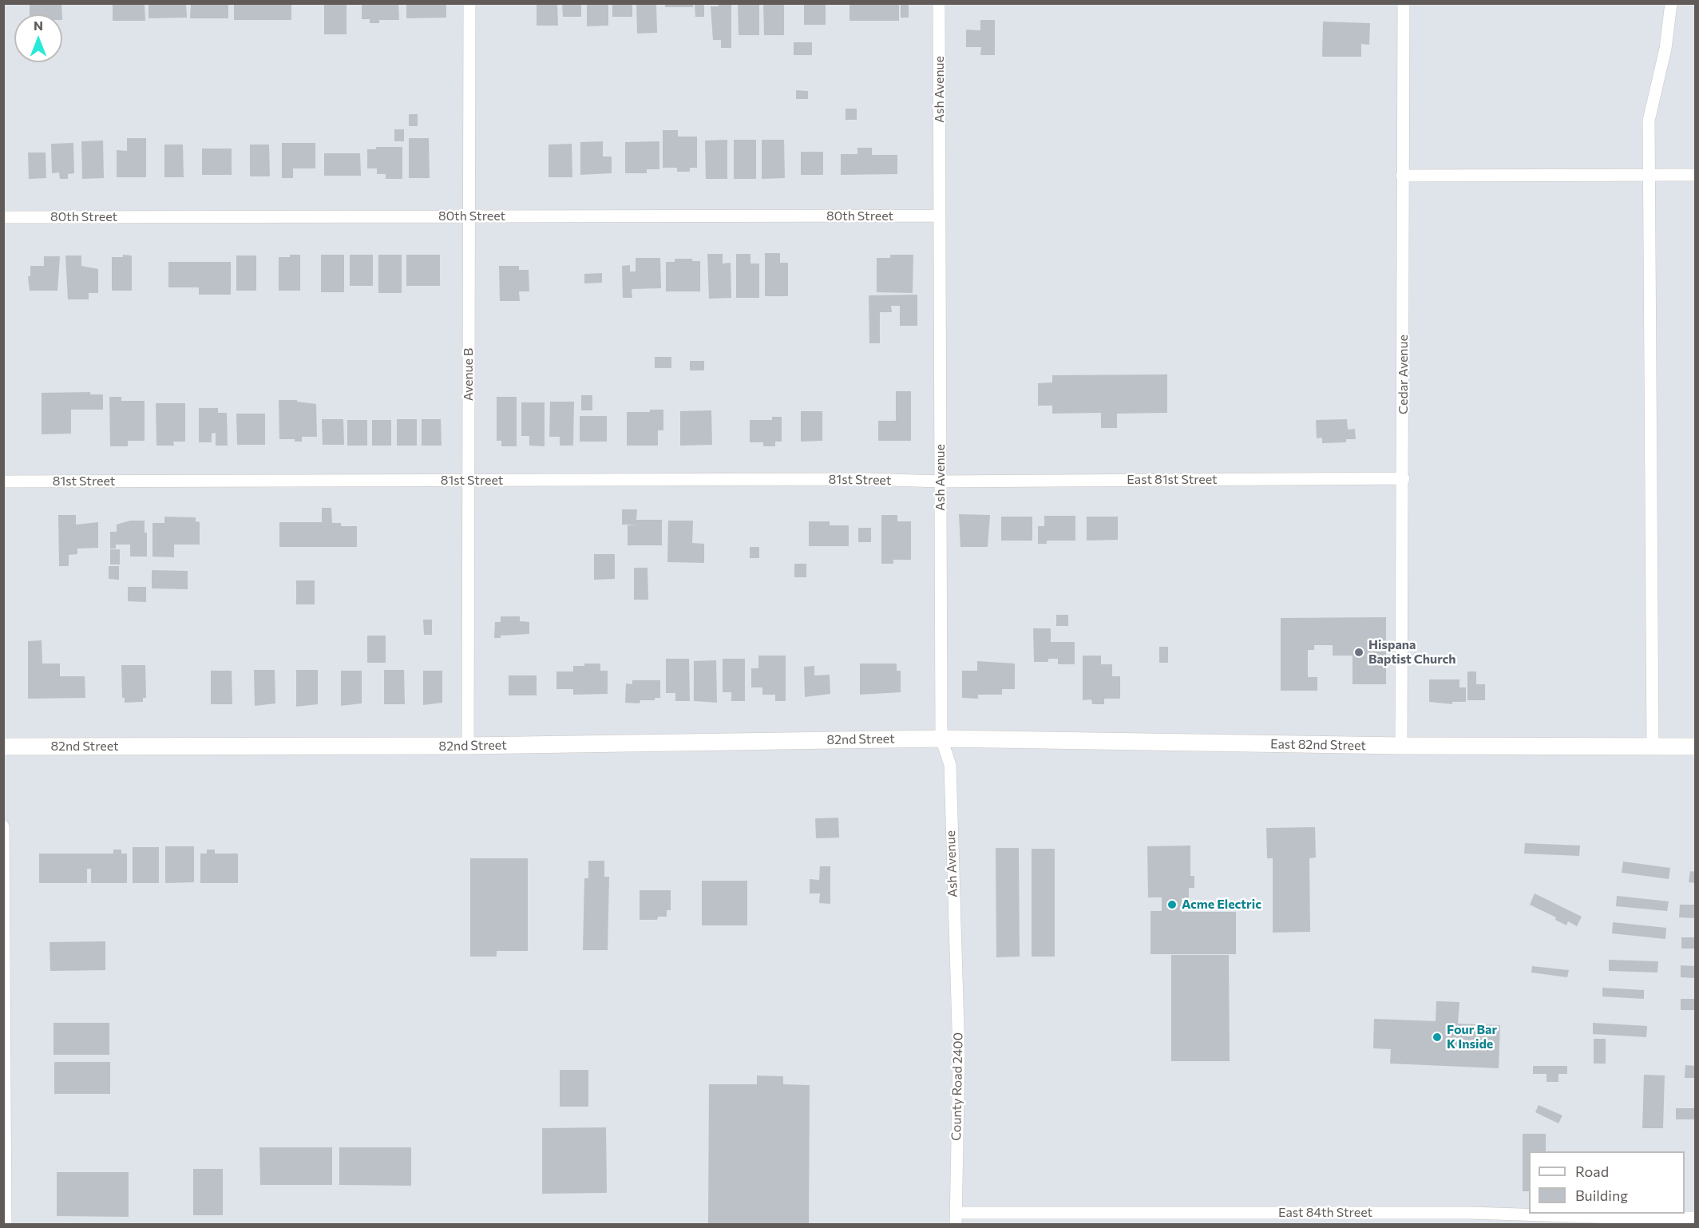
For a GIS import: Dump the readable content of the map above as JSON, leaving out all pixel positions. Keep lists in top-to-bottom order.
{
  "streets": {
    "street": [
      "Ash Avenue",
      "80th Street",
      "Avenue B",
      "Cedar Avenue",
      "81st Street",
      "East 81st Street",
      "82nd Street",
      "East 82nd Street",
      "County Road 2400",
      "East 84th Street"
    ]
  },
  "crossings": [
    ["Ash Avenue", "80th Street"],
    ["Ash Avenue", "81st Street"],
    ["Ash Avenue", "East 81st Street"],
    ["Ash Avenue", "82nd Street"],
    ["Ash Avenue", "East 82nd Street"],
    ["Ash Avenue", "County Road 2400"],
    ["80th Street", "Avenue B"],
    ["Avenue B", "81st Street"],
    ["Avenue B", "82nd Street"],
    ["Cedar Avenue", "East 81st Street"],
    ["Cedar Avenue", "East 82nd Street"],
    ["81st Street", "East 81st Street"],
    ["82nd Street", "East 82nd Street"],
    ["County Road 2400", "East 84th Street"]
  ],
  "places": ["Hispana Baptist Church", "Acme Electric", "Four Bar K Inside"],
  "legend": ["Road", "Building"],
  "north": "top"
}
